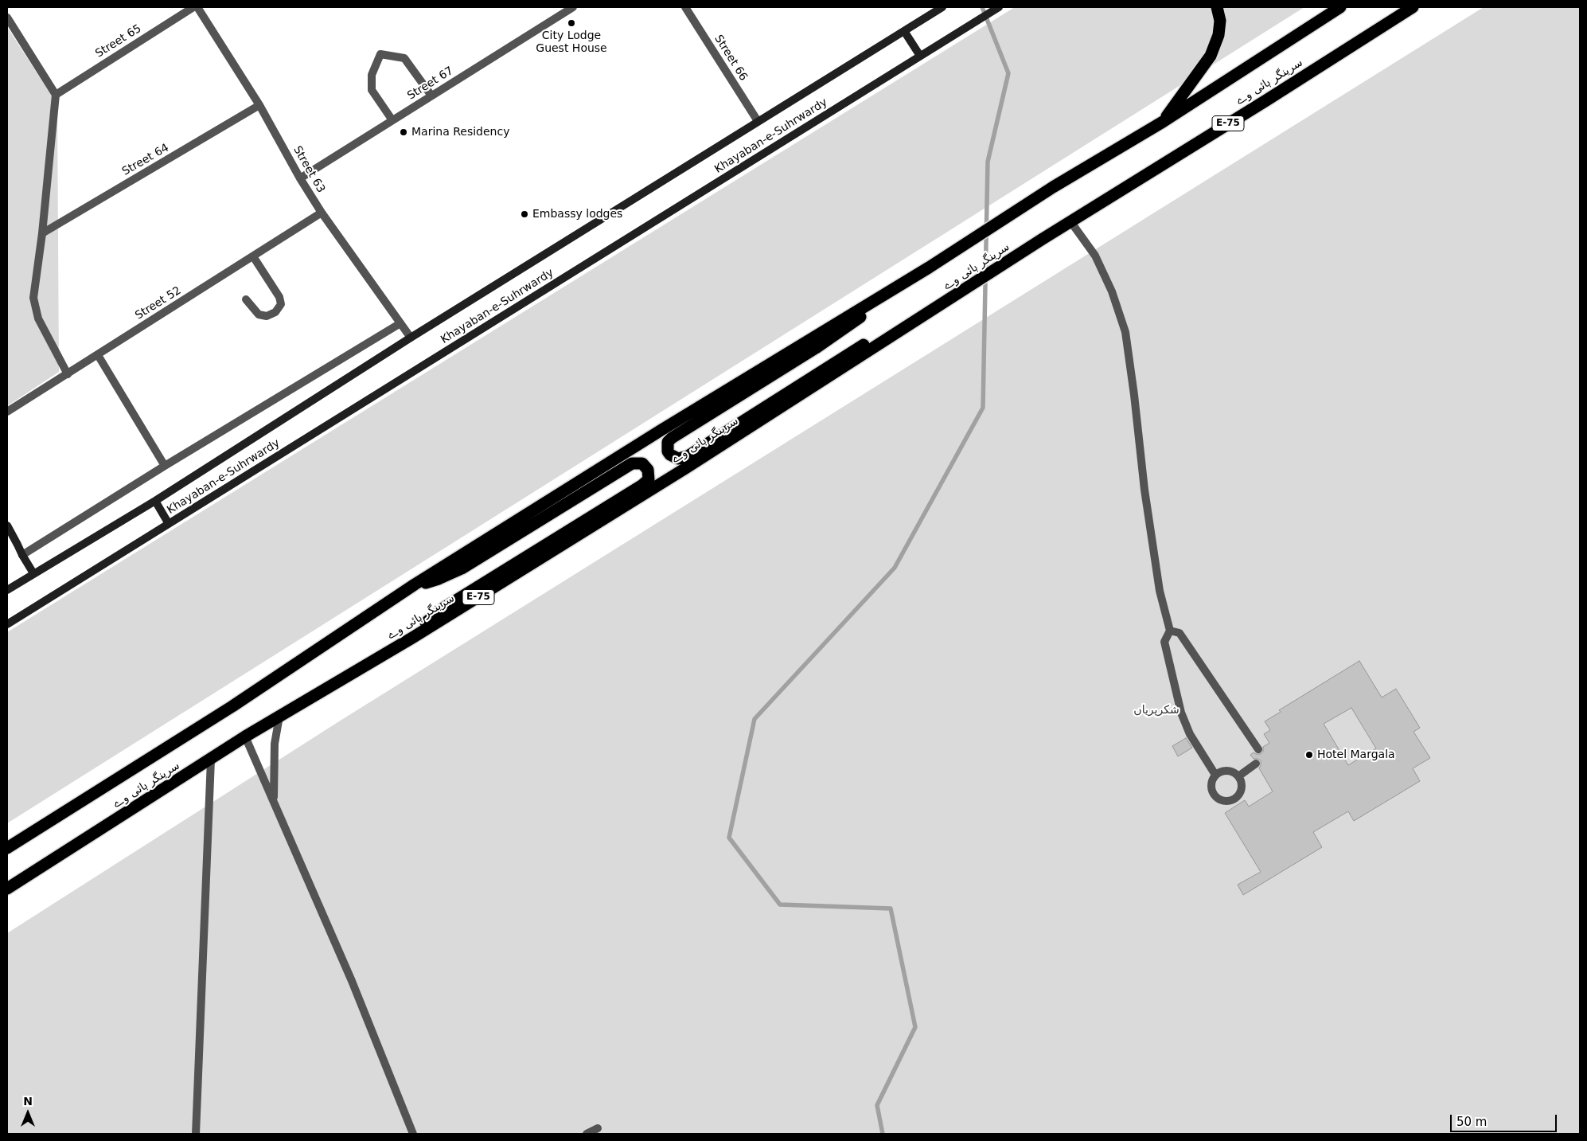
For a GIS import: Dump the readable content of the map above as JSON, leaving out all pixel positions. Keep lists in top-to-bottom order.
{
  "streets": {
    "highway": ["سرینگر ہائی وے", "E-75"],
    "main road": ["Khayaban-e-Suhrwardy"],
    "street": [
      "Street 65",
      "Street 66",
      "Street 67",
      "Street 64",
      "Street 63",
      "Street 52"
    ]
  },
  "crossings": [
    ["Street 66", "Khayaban-e-Suhrwardy"],
    ["Street 67", "Street 63"],
    ["Khayaban-e-Suhrwardy", "Street 63"],
    ["Street 64", "Street 63"],
    ["Street 63", "Street 52"]
  ],
  "parks": ["شکرپریاں"],
  "places": [
    "City Lodge Guest House",
    "Marina Residency",
    "Embassy lodges",
    "Hotel Margala"
  ],
  "scale_bar": "50 m",
  "north": "top"
}
